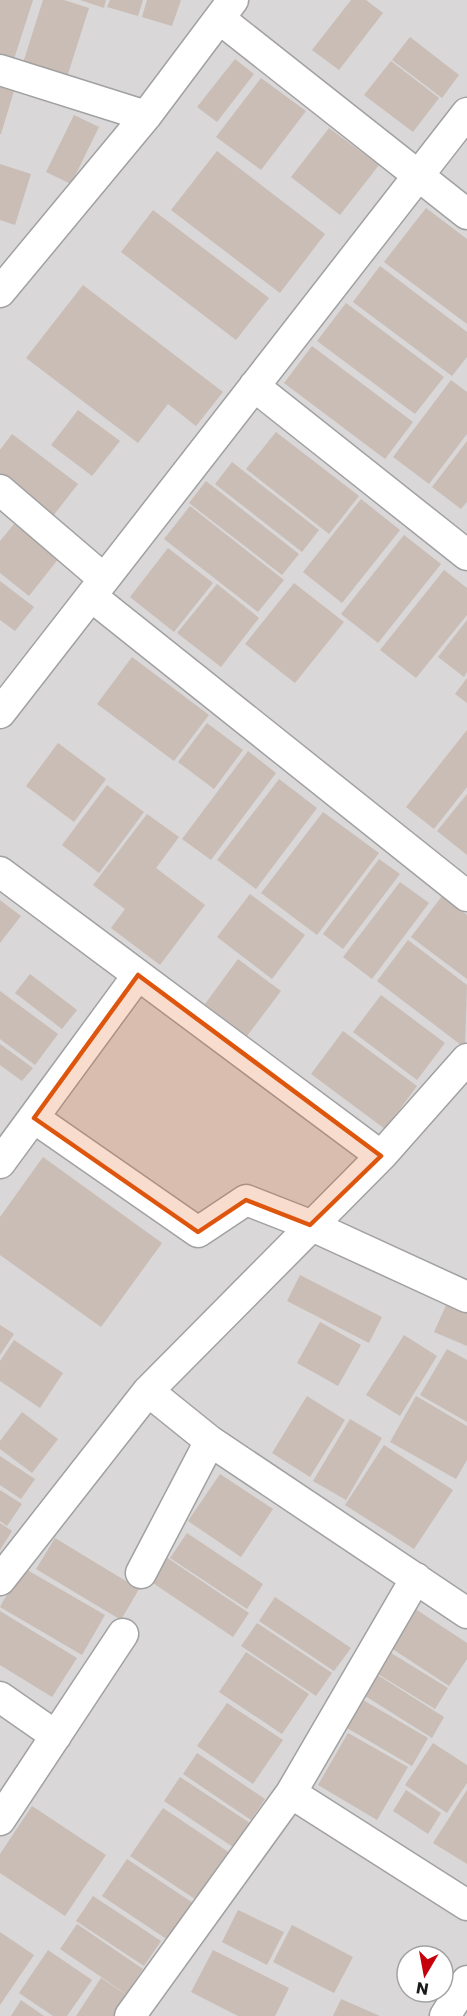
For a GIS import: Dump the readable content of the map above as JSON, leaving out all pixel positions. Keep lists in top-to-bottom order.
{
  "north": "bottom"
}
